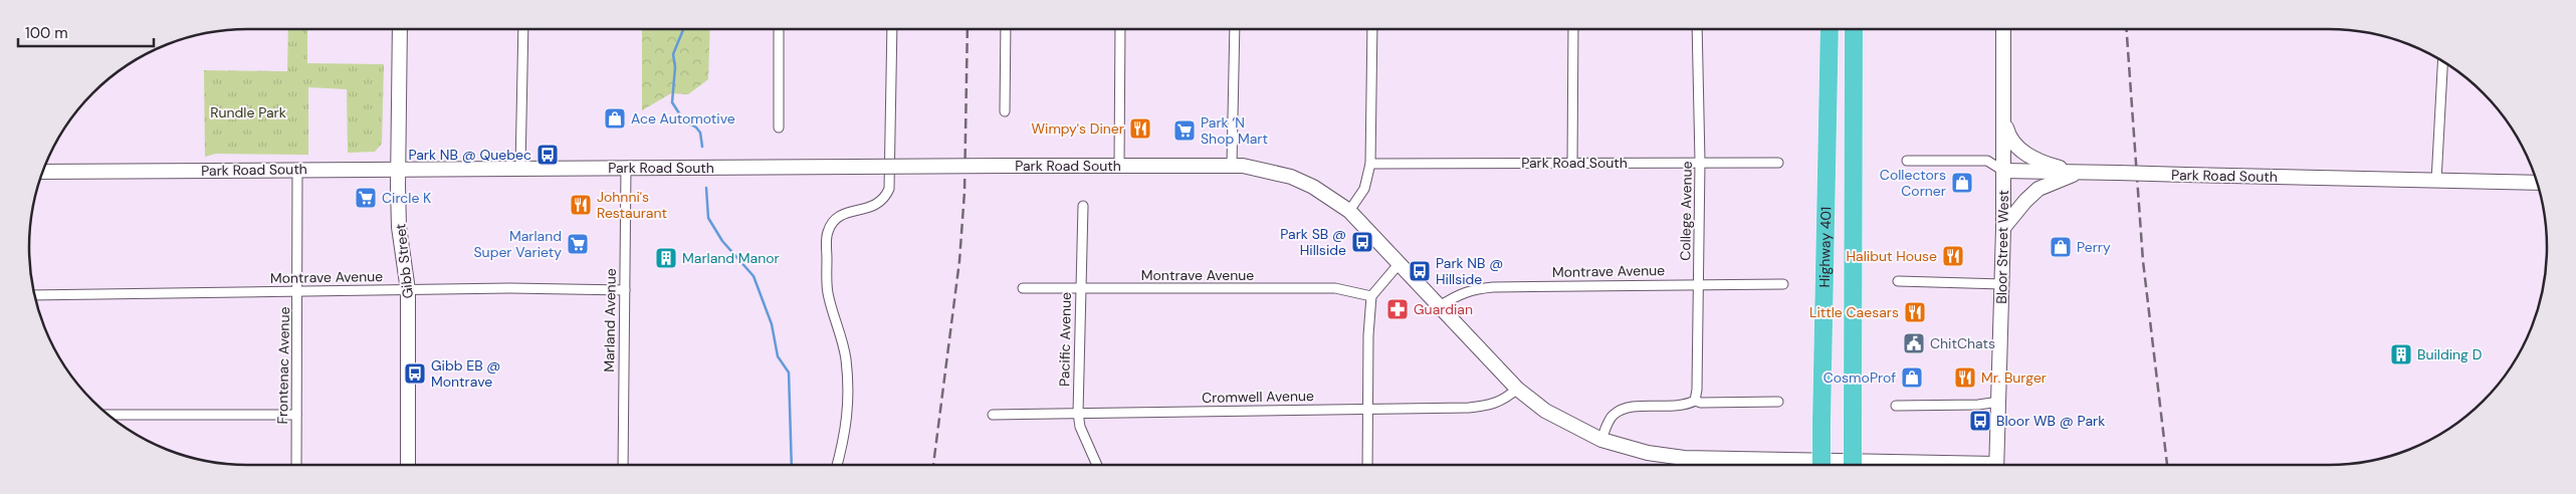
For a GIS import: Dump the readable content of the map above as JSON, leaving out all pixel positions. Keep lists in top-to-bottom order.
{
  "streets": {
    "highway": ["Highway 401"],
    "main road": ["Park Road South", "Bloor Street West", "Gibb Street"],
    "street": [
      "College Avenue",
      "Montrave Avenue",
      "Marland Avenue",
      "Pacific Avenue",
      "Frontenac Avenue",
      "Cromwell Avenue"
    ]
  },
  "crossings": [
    ["Park Road South", "College Avenue"],
    ["Park Road South", "Bloor Street West"],
    ["Park Road South", "Gibb Street"],
    ["Park Road South", "Montrave Avenue"],
    ["Park Road South", "Marland Avenue"],
    ["Park Road South", "Frontenac Avenue"],
    ["Park Road South", "Cromwell Avenue"],
    ["College Avenue", "Montrave Avenue"],
    ["Gibb Street", "Montrave Avenue"],
    ["Montrave Avenue", "Marland Avenue"],
    ["Montrave Avenue", "Pacific Avenue"],
    ["Montrave Avenue", "Frontenac Avenue"],
    ["Pacific Avenue", "Cromwell Avenue"]
  ],
  "parks": ["Rundle Park"],
  "places": {
    "shop": [
      "Ace Automotive",
      "Collectors Corner",
      "Perry",
      "CosmoProf"
    ],
    "restaurant": [
      "Wimpy's Diner",
      "Johnni's Restaurant",
      "Halibut House",
      "Little Caesars",
      "Mr. Burger"
    ],
    "supermarket": ["Park ‘N Shop Mart", "Circle K", "Marland Super Variety"],
    "bus stop": [
      "Park NB @ Quebec",
      "Park SB @ Hillside",
      "Park NB @ Hillside",
      "Gibb EB @ Montrave",
      "Bloor WB @ Park"
    ],
    "building": ["Marland Manor", "Building D"],
    "pharmacy": ["Guardian"],
    "public building": ["ChitChats"]
  },
  "scale_bar": "100 m"
}
